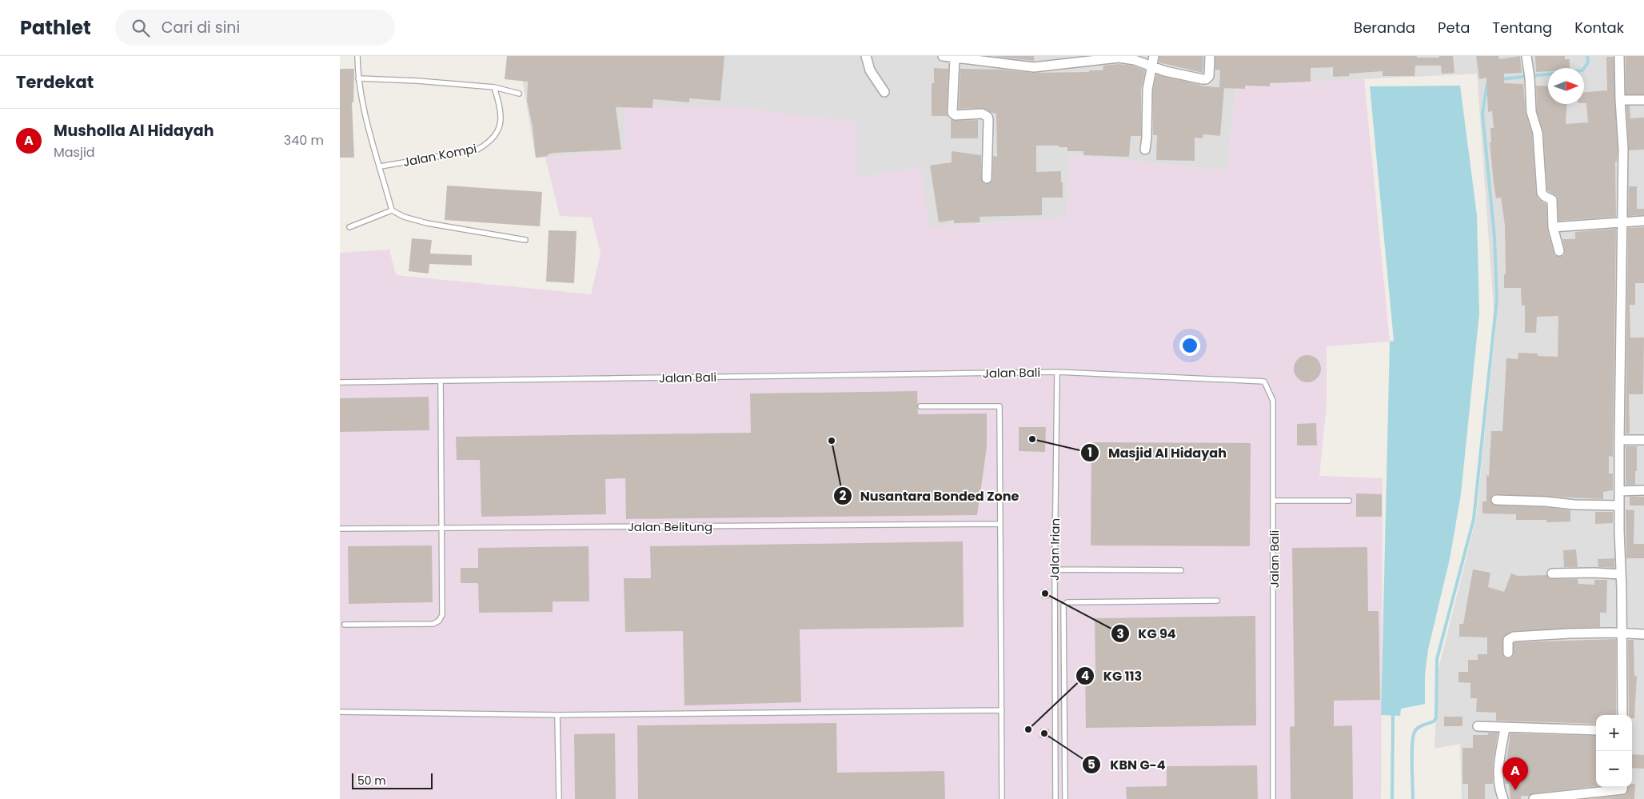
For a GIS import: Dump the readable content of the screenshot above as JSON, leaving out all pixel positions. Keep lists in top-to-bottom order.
{
  "streets": {
    "lane": [
      "Jalan Kompi",
      "Jalan Bali",
      "Jalan Belitung",
      "Jalan Irian"
    ]
  },
  "crossings": [
    ["Jalan Bali", "Jalan Irian"]
  ],
  "places": [
    "Masjid Al Hidayah",
    "Nusantara Bonded Zone",
    "KG 94",
    "KG 113",
    "KBN G-4"
  ],
  "scale_bar": "50 m",
  "north": "right",
  "page": {
    "header": "Pathlet",
    "search": "Cari di sini",
    "nav": [
      "Beranda",
      "Peta",
      "Tentang",
      "Kontak"
    ],
    "heading": "Terdekat",
    "list": [
      {
        "mark": "A",
        "name": "Musholla Al Hidayah",
        "note": "Masjid",
        "value": "340 m"
      }
    ],
    "map_buttons": ["+", "−"],
    "pins": "A",
    "scale": "50 m"
  }
}
